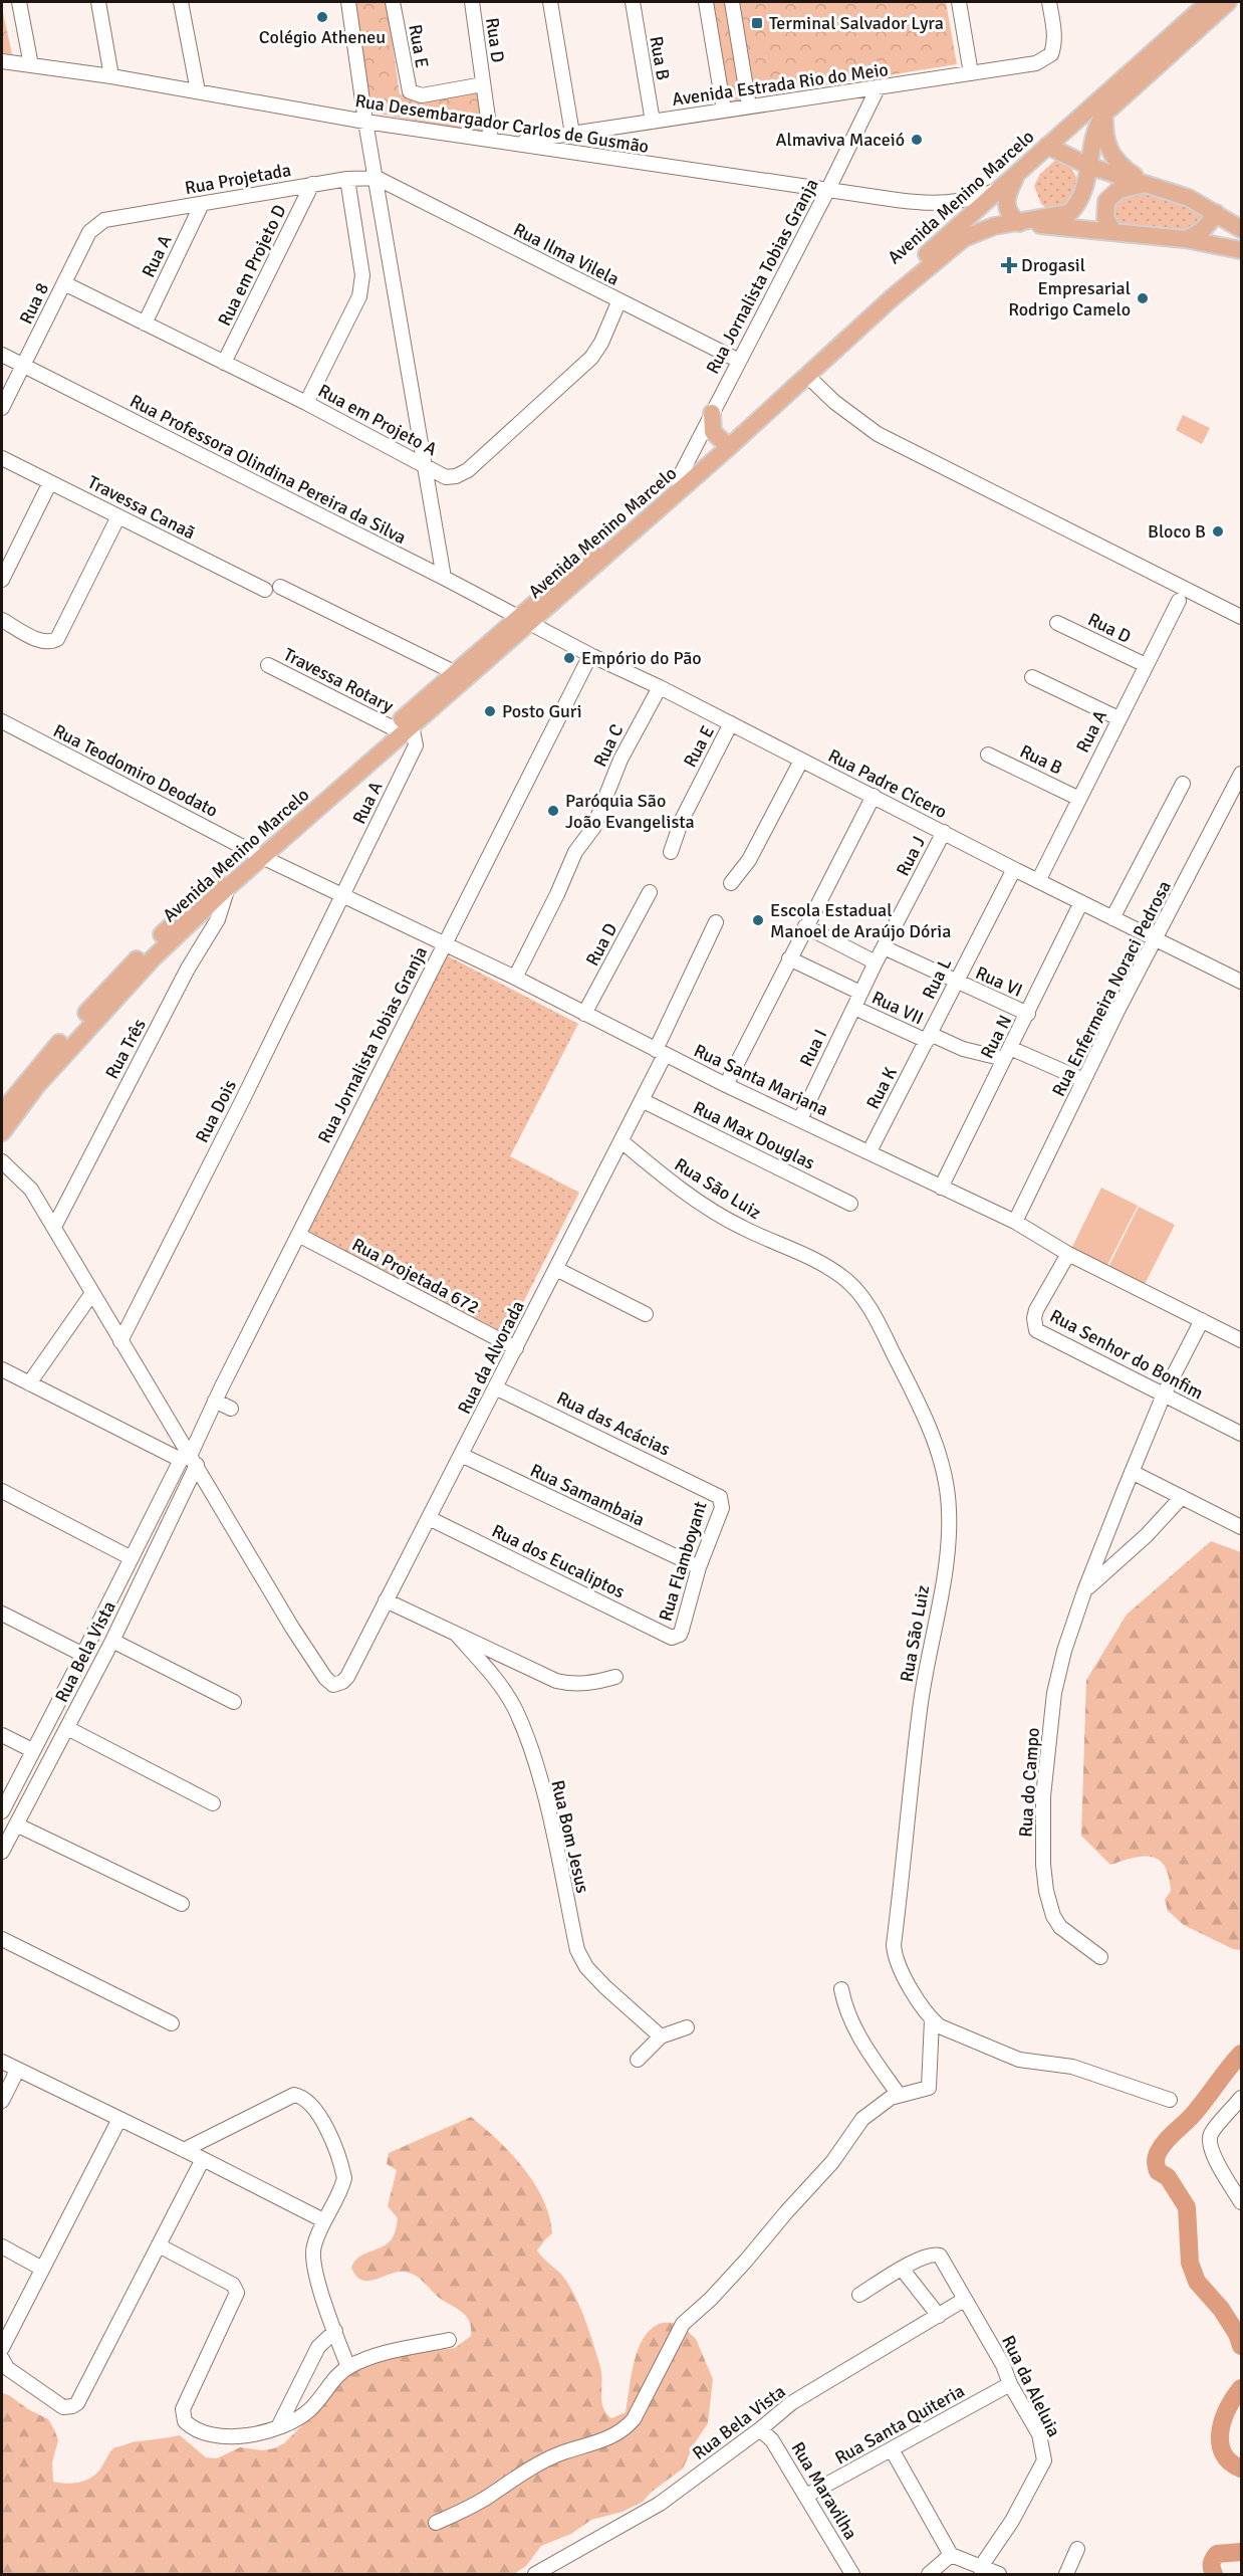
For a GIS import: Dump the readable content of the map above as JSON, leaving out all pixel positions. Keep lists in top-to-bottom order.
{
  "streets": {
    "main road": ["Avenida Menino Marcelo"],
    "street": [
      "Rua D",
      "Rua E",
      "Rua B",
      "Avenida Estrada Rio do Meio",
      "Rua Desembargador Carlos de Gusmão",
      "Rua Projetada",
      "Rua Ilma Vilela",
      "Rua A",
      "Rua em Projeto D",
      "Rua Jornalista Tobias Granja",
      "Rua 8",
      "Rua em Projeto A",
      "Rua Professora Olindina Pereira da Silva",
      "Travessa Canaã",
      "Travessa Rotary",
      "Rua C",
      "Rua Teodomiro Deodato",
      "Rua Padre Cícero",
      "Rua J",
      "Rua L",
      "Rua VI",
      "Rua Enfermeira Noraci Pedrosa",
      "Rua VII",
      "Rua N",
      "Rua I",
      "Rua Três",
      "Rua Santa Mariana",
      "Rua K",
      "Rua Dois",
      "Rua Max Douglas",
      "Rua São Luiz",
      "Rua Projetada 672",
      "Rua Senhor do Bonfim",
      "Rua da Alvorada",
      "Rua das Acácias",
      "Rua Samambaia",
      "Rua dos Eucaliptos",
      "Rua Flamboyant",
      "Rua Bela Vista",
      "Rua do Campo",
      "Rua Bom Jesus",
      "Rua da Aleluia",
      "Rua Santa Quiteria",
      "Rua Maravilha"
    ]
  },
  "crossings": [
    ["Rua D", "Rua E"],
    ["Rua D", "Rua Desembargador Carlos de Gusmão"],
    ["Rua D", "Rua A"],
    ["Rua D", "Rua Santa Mariana"],
    ["Rua E", "Rua Padre Cícero"],
    ["Rua B", "Avenida Estrada Rio do Meio"],
    ["Rua B", "Rua A"],
    ["Avenida Estrada Rio do Meio", "Rua Desembargador Carlos de Gusmão"],
    ["Avenida Estrada Rio do Meio", "Rua Jornalista Tobias Granja"],
    ["Rua Desembargador Carlos de Gusmão", "Avenida Menino Marcelo"],
    ["Rua Desembargador Carlos de Gusmão", "Rua Jornalista Tobias Granja"],
    ["Rua Projetada", "Rua Ilma Vilela"],
    ["Rua Projetada", "Rua A"],
    ["Rua Projetada", "Rua em Projeto D"],
    ["Rua Projetada", "Rua 8"],
    ["Avenida Menino Marcelo", "Rua A"],
    ["Avenida Menino Marcelo", "Rua Jornalista Tobias Granja"],
    ["Avenida Menino Marcelo", "Rua Professora Olindina Pereira da Silva"],
    ["Avenida Menino Marcelo", "Travessa Rotary"],
    ["Avenida Menino Marcelo", "Rua Teodomiro Deodato"],
    ["Avenida Menino Marcelo", "Rua Padre Cícero"],
    ["Avenida Menino Marcelo", "Rua Três"],
    ["Avenida Menino Marcelo", "Rua Santa Mariana"],
    ["Rua Ilma Vilela", "Rua Jornalista Tobias Granja"],
    ["Rua Ilma Vilela", "Rua em Projeto A"],
    ["Rua A", "Rua em Projeto A"],
    ["Rua A", "Rua Padre Cícero"],
    ["Rua A", "Rua Santa Mariana"],
    ["Rua A", "Rua Dois"],
    ["Rua em Projeto D", "Rua em Projeto A"],
    ["Rua Jornalista Tobias Granja", "Rua Padre Cícero"],
    ["Rua Jornalista Tobias Granja", "Rua Santa Mariana"],
    ["Rua Jornalista Tobias Granja", "Rua Projetada 672"],
    ["Rua Jornalista Tobias Granja", "Rua Bela Vista"],
    ["Rua 8", "Rua em Projeto A"],
    ["Rua 8", "Rua Professora Olindina Pereira da Silva"],
    ["Rua Professora Olindina Pereira da Silva", "Rua Padre Cícero"],
    ["Rua C", "Rua Padre Cícero"],
    ["Rua C", "Rua Santa Mariana"],
    ["Rua Teodomiro Deodato", "Rua Santa Mariana"],
    ["Rua Padre Cícero", "Rua J"],
    ["Rua Padre Cícero", "Rua L"],
    ["Rua Padre Cícero", "Rua Enfermeira Noraci Pedrosa"],
    ["Rua Padre Cícero", "Rua N"],
    ["Rua J", "Rua I"],
    ["Rua L", "Rua VI"],
    ["Rua L", "Rua VII"],
    ["Rua L", "Rua K"],
    ["Rua VI", "Rua N"],
    ["Rua Enfermeira Noraci Pedrosa", "Rua VII"],
    ["Rua Enfermeira Noraci Pedrosa", "Rua Santa Mariana"],
    ["Rua VII", "Rua N"],
    ["Rua VII", "Rua I"],
    ["Rua VII", "Rua K"],
    ["Rua N", "Rua Santa Mariana"],
    ["Rua I", "Rua Santa Mariana"],
    ["Rua Santa Mariana", "Rua K"],
    ["Rua Santa Mariana", "Rua Dois"],
    ["Rua Santa Mariana", "Rua Senhor do Bonfim"],
    ["Rua Santa Mariana", "Rua da Alvorada"],
    ["Rua Santa Mariana", "Rua do Campo"],
    ["Rua Max Douglas", "Rua da Alvorada"],
    ["Rua São Luiz", "Rua da Alvorada"],
    ["Rua Projetada 672", "Rua da Alvorada"],
    ["Rua Senhor do Bonfim", "Rua do Campo"],
    ["Rua da Alvorada", "Rua das Acácias"],
    ["Rua da Alvorada", "Rua Samambaia"],
    ["Rua da Alvorada", "Rua dos Eucaliptos"],
    ["Rua das Acácias", "Rua Flamboyant"],
    ["Rua Samambaia", "Rua Flamboyant"],
    ["Rua dos Eucaliptos", "Rua Flamboyant"],
    ["Rua Bela Vista", "Rua da Aleluia"],
    ["Rua Bela Vista", "Rua Maravilha"],
    ["Rua da Aleluia", "Rua Santa Quiteria"],
    ["Rua Santa Quiteria", "Rua Maravilha"]
  ],
  "places": {
    "other": [
      "Colégio Atheneu",
      "Almaviva Maceió",
      "Empresarial Rodrigo Camelo",
      "Bloco B",
      "Empório do Pão",
      "Posto Guri",
      "Paróquia São João Evangelista",
      "Escola Estadual Manoel de Araújo Dória"
    ],
    "transit": ["Terminal Salvador Lyra"],
    "health": ["Drogasil"]
  }
}
